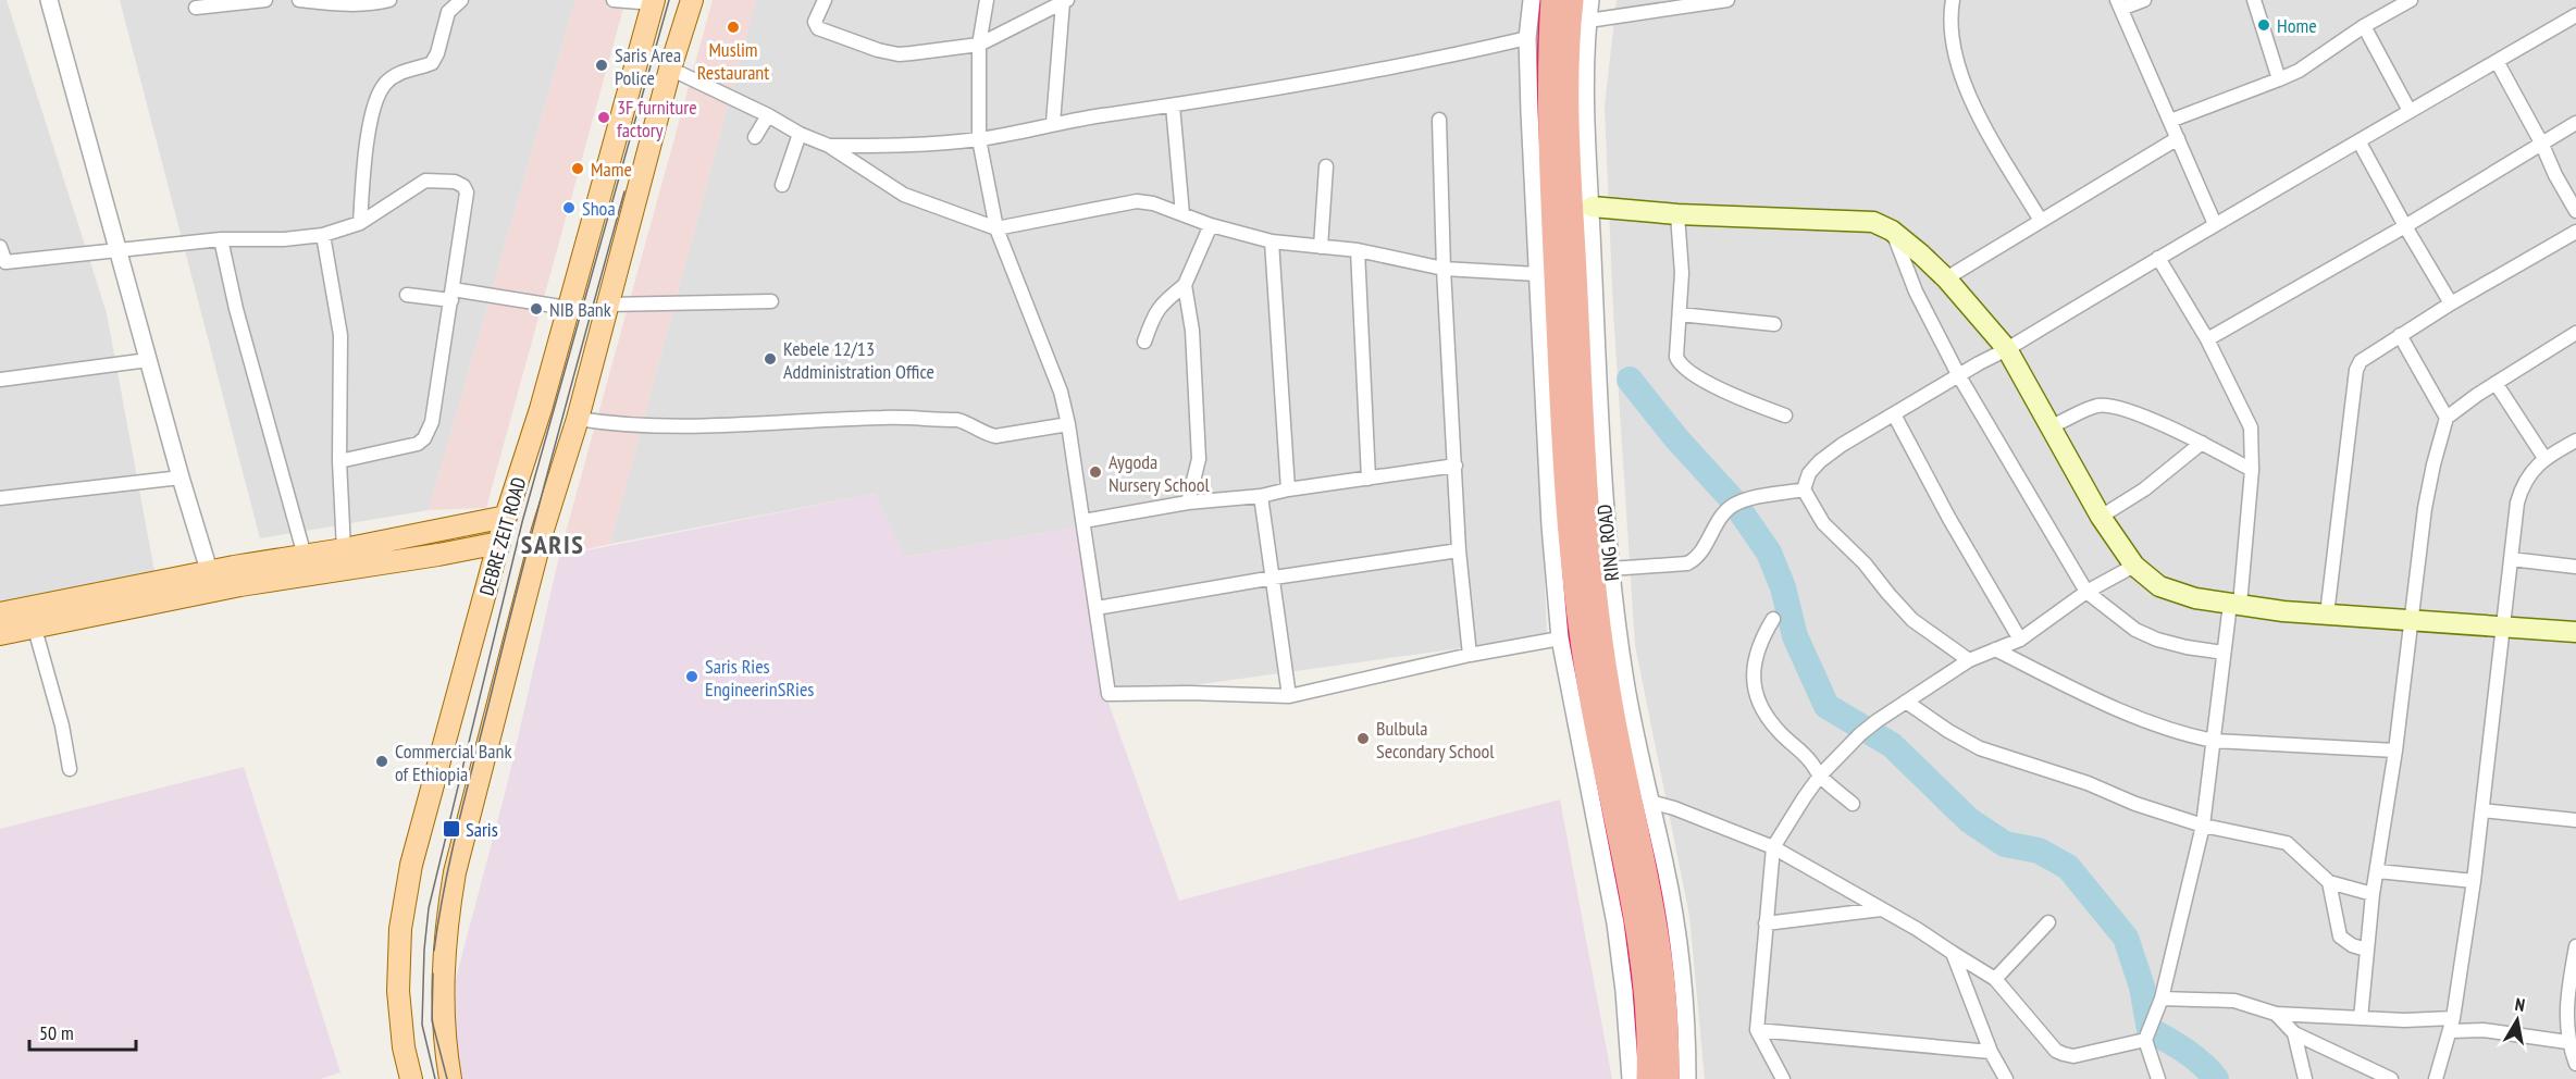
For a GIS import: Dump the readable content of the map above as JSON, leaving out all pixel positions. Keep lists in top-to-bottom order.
{
  "streets": {
    "highway": ["RING ROAD"],
    "main road": ["DEBRE ZEIT ROAD"]
  },
  "districts": ["SARIS"],
  "places": {
    "other": [
      "Home",
      "Muslim Restaurant",
      "Saris Area Police",
      "3F furniture factory",
      "Mame",
      "Shoa",
      "NIB Bank",
      "Kebele 12/13 Addministration Office",
      "Aygoda Nursery School",
      "Saris Ries EngineerinSRies",
      "Bulbula Secondary School",
      "Commercial Bank of Ethiopia"
    ],
    "transit": ["Saris"]
  },
  "scale_bar": "50 m",
  "north": "top"
}
